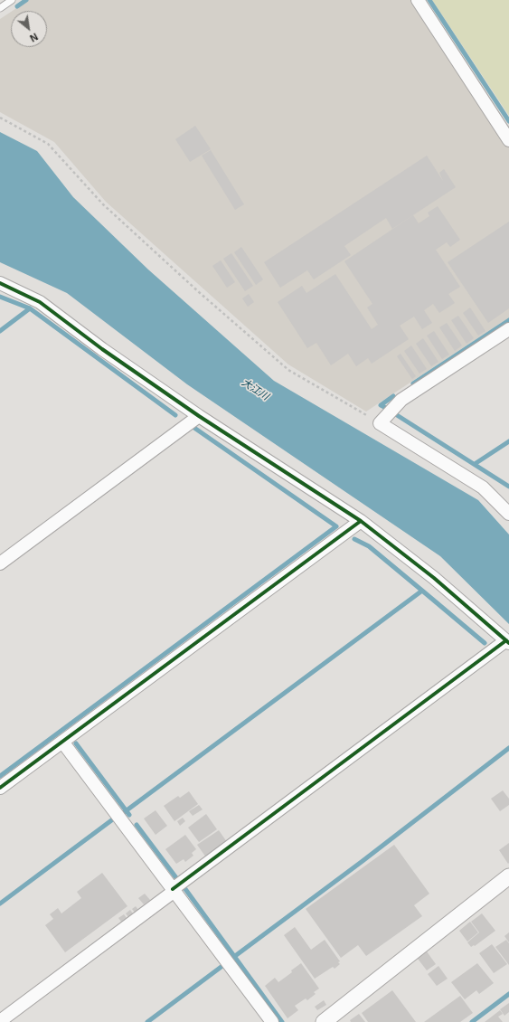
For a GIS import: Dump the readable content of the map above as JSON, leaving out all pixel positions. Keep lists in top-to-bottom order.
{
  "water": ["大江川"],
  "north": "bottom right"
}
